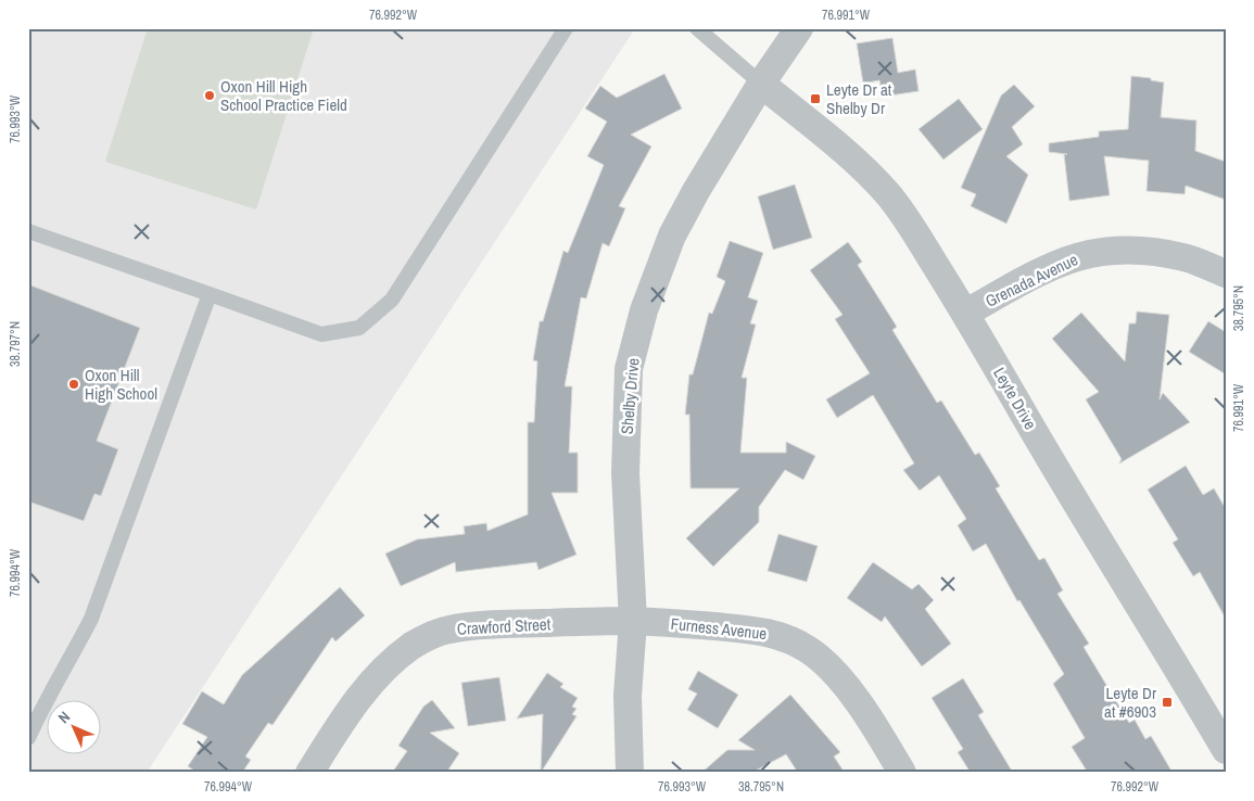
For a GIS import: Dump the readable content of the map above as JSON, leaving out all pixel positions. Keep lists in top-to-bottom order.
{
  "streets": {
    "street": [
      "Grenada Avenue",
      "Shelby Drive",
      "Leyte Drive",
      "Crawford Street",
      "Furness Avenue"
    ]
  },
  "crossings": [
    ["Grenada Avenue", "Leyte Drive"],
    ["Shelby Drive", "Leyte Drive"],
    ["Shelby Drive", "Crawford Street"],
    ["Shelby Drive", "Furness Avenue"],
    ["Crawford Street", "Furness Avenue"]
  ],
  "places": {
    "other": ["Oxon Hill High School Practice Field", "Oxon Hill High School"],
    "transit": ["Leyte Dr at Shelby Dr", "Leyte Dr at #6903"]
  },
  "north": "top left",
  "coordinates": [
    "76.992°W",
    "76.991°W",
    "76.993°W",
    "38.795°N",
    "38.797°N",
    "76.994°W"
  ]
}
